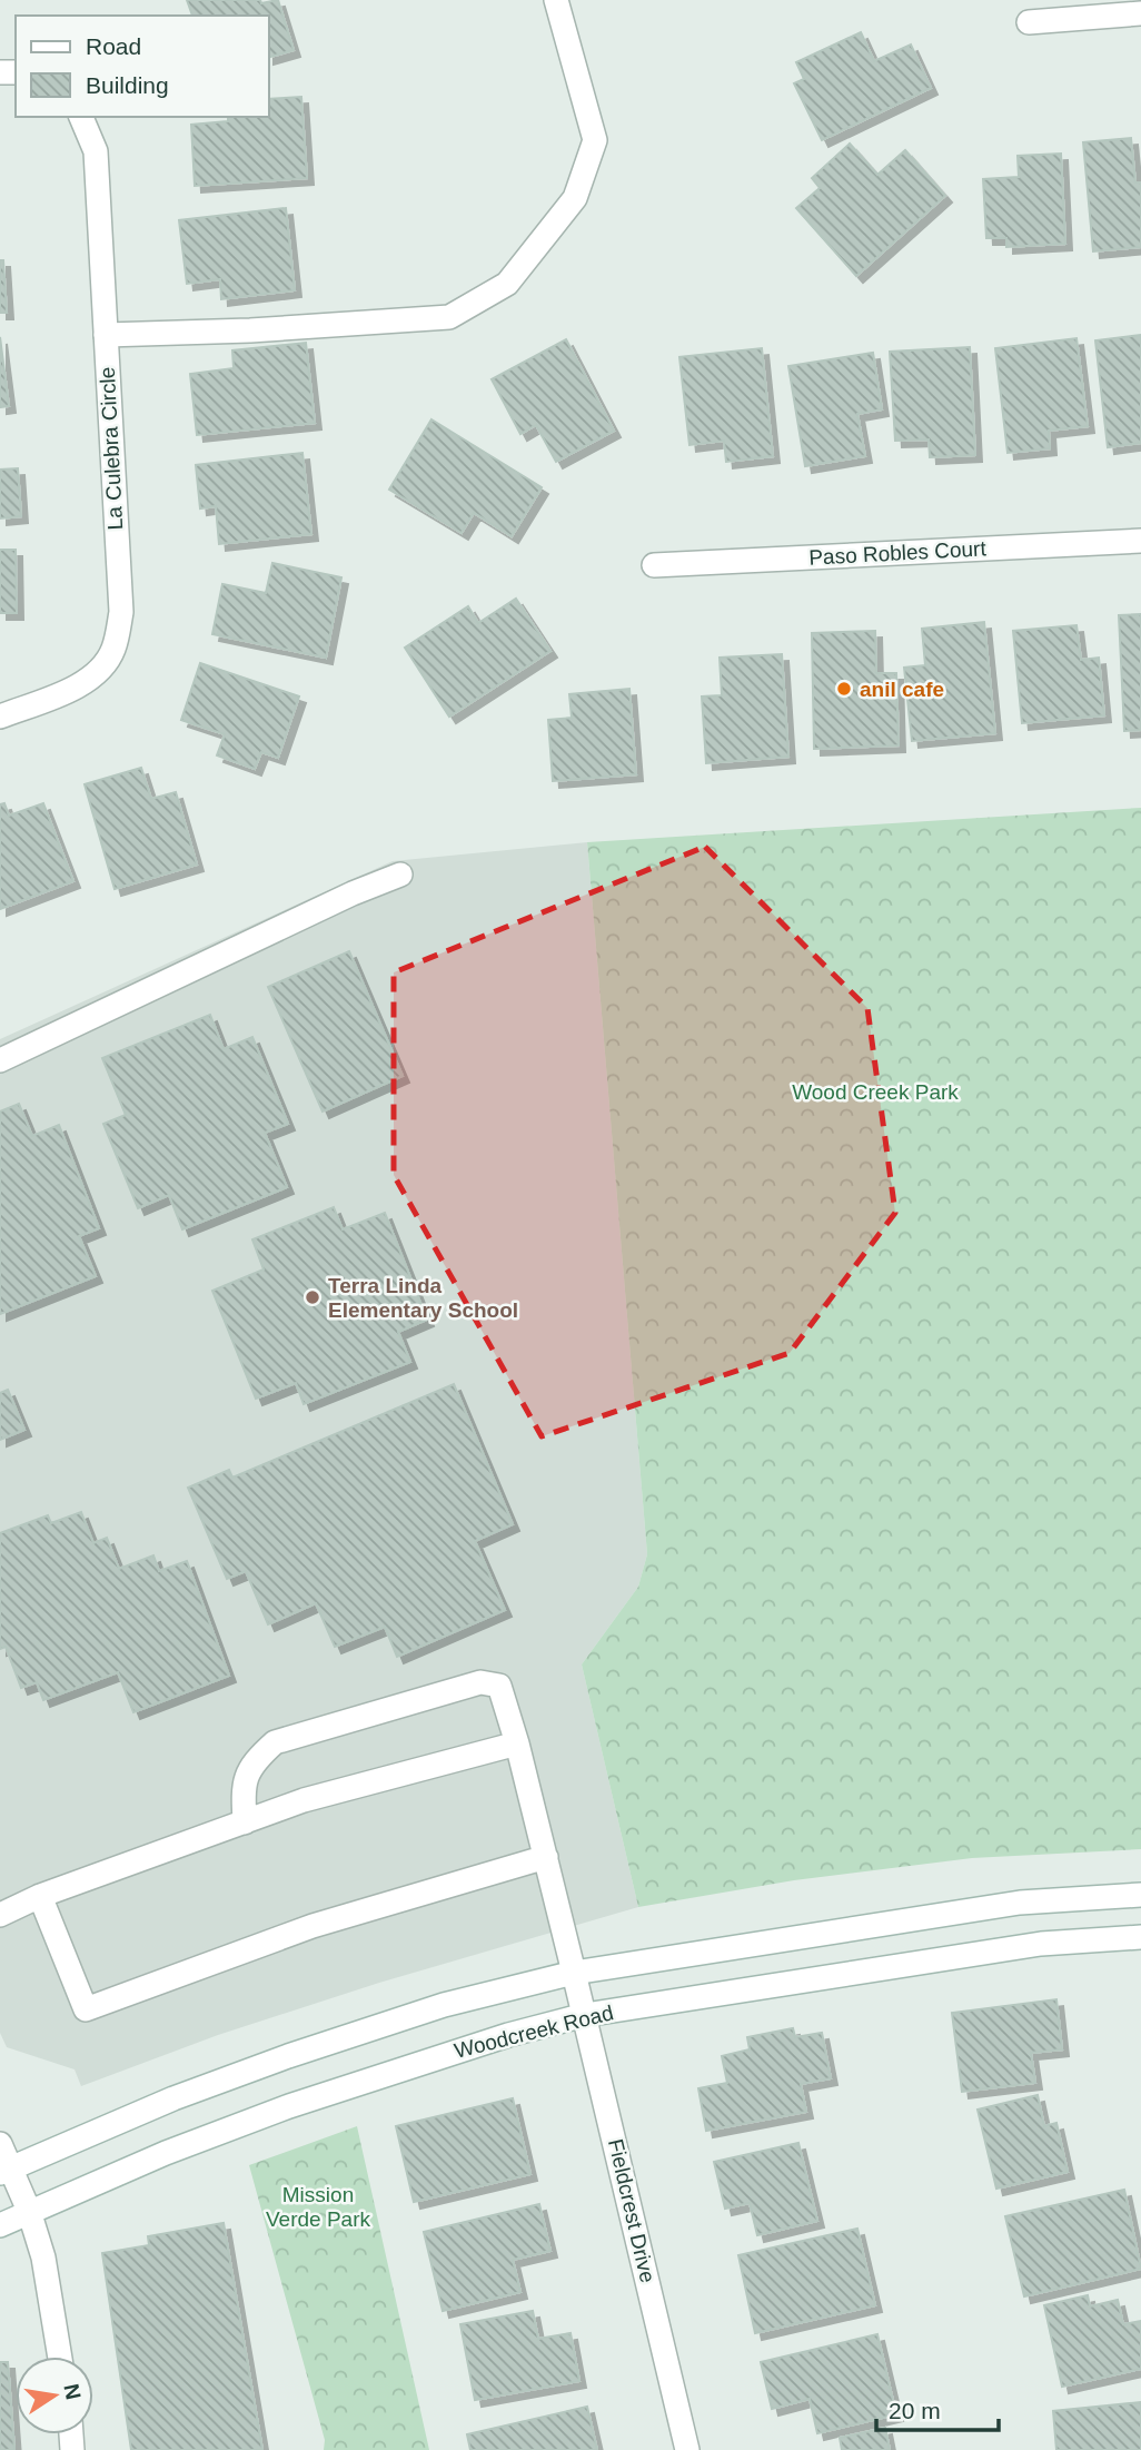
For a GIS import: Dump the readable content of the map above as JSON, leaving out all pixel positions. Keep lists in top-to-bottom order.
{
  "streets": {
    "main road": [
      "La Culebra Circle",
      "Paso Robles Court",
      "Woodcreek Road",
      "Fieldcrest Drive"
    ]
  },
  "crossings": [
    ["Woodcreek Road", "Fieldcrest Drive"]
  ],
  "parks": ["Wood Creek Park", "Mission Verde Park"],
  "places": ["anil cafe", "Terra Linda Elementary School"],
  "legend": ["Road", "Building"],
  "scale_bar": "20 m",
  "north": "right"
}
